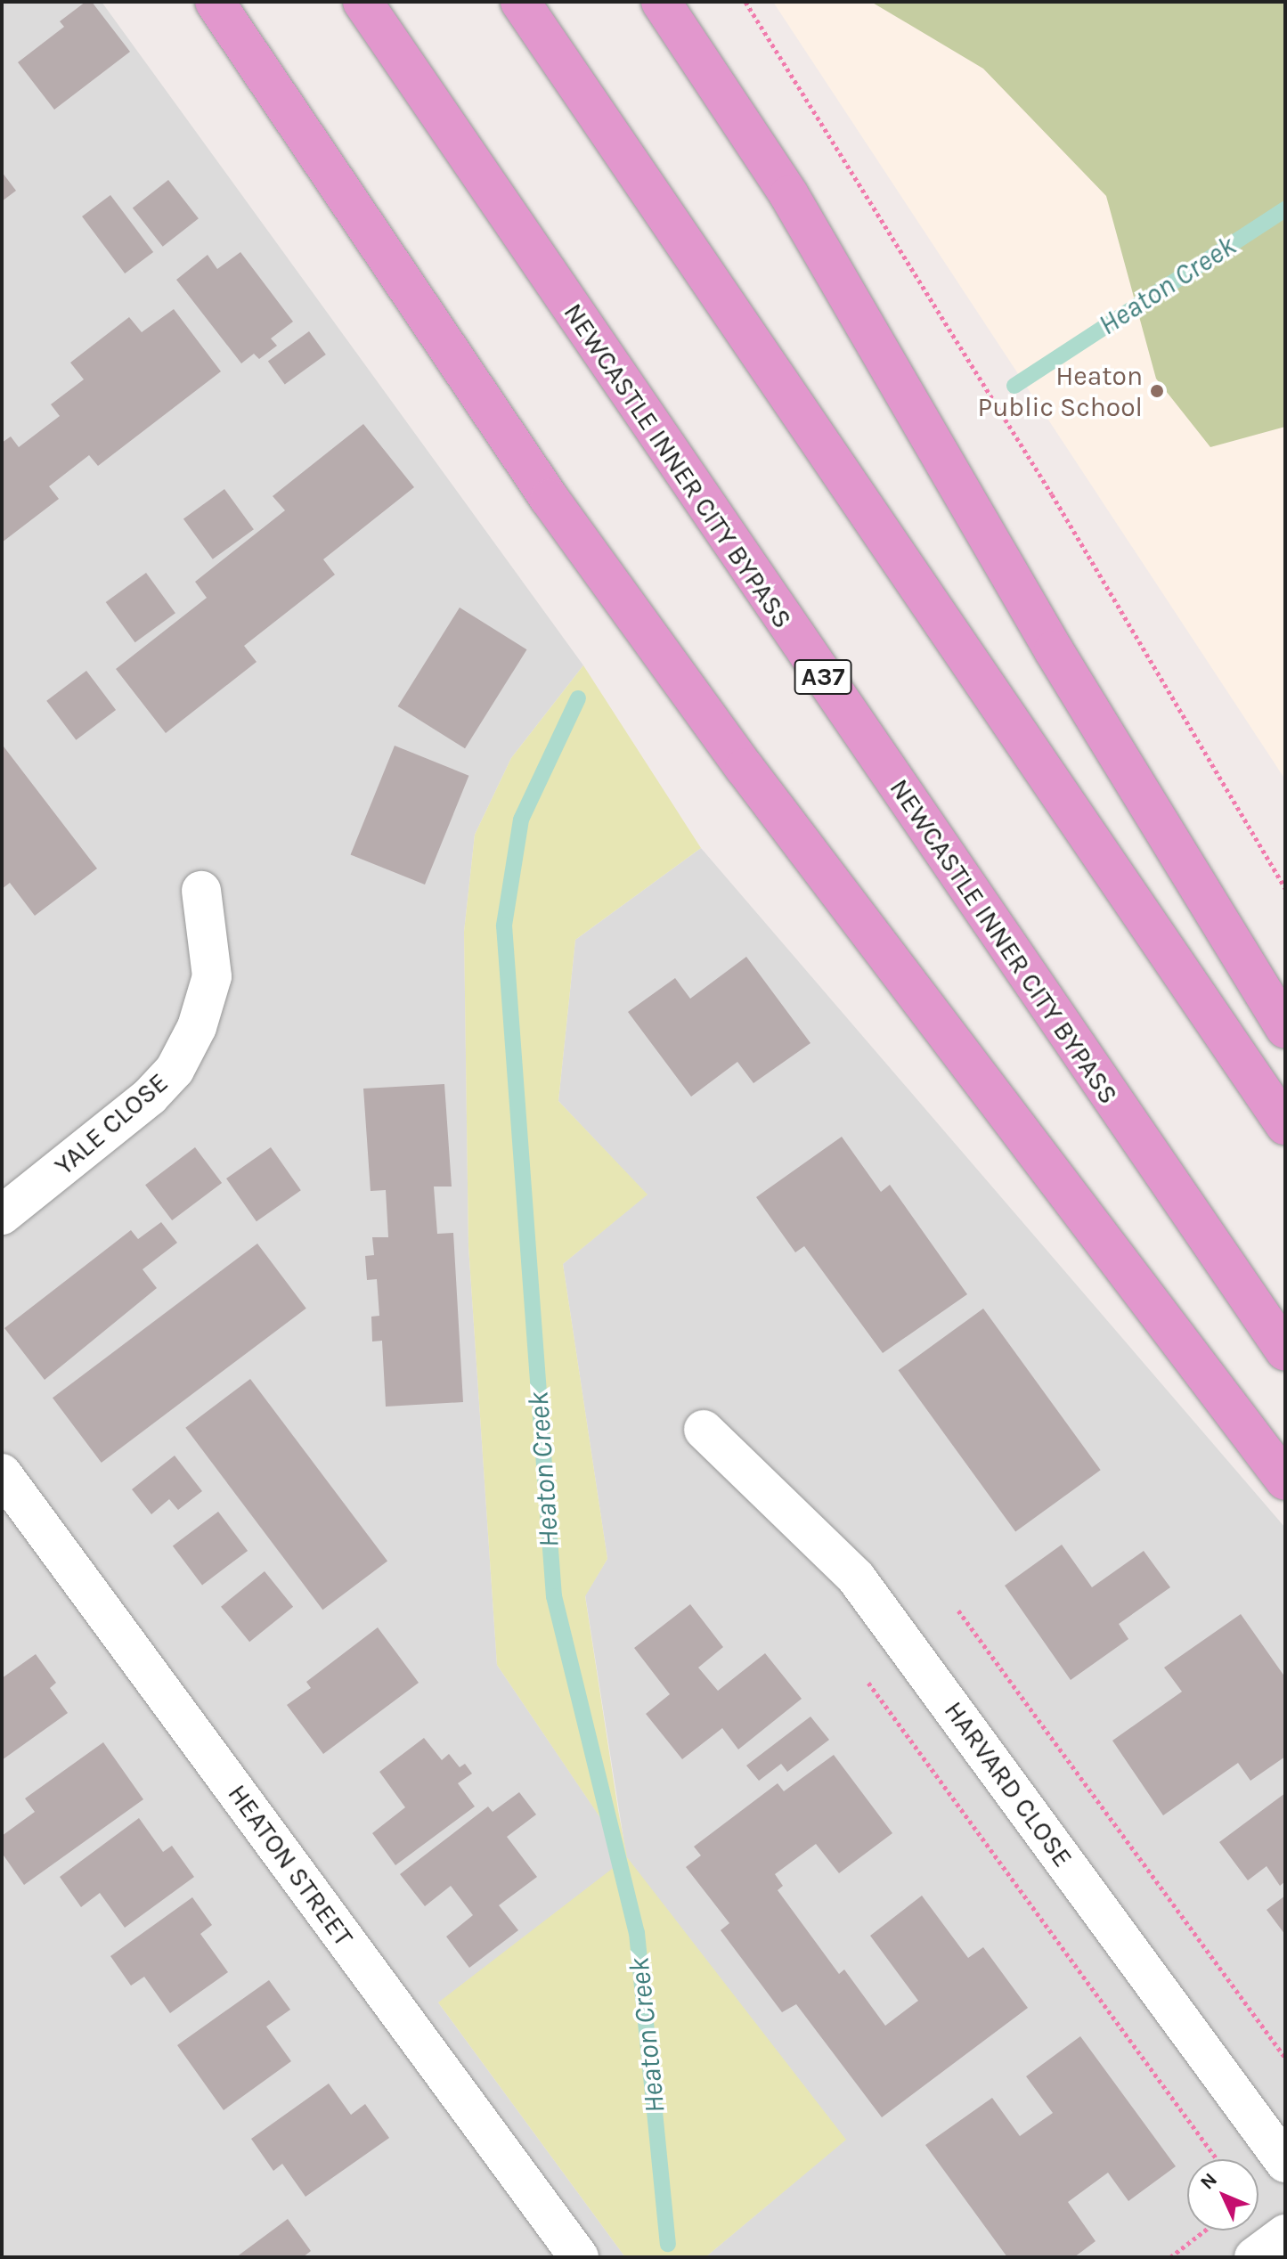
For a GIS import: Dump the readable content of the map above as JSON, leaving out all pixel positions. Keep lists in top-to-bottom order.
{
  "streets": {
    "highway": ["NEWCASTLE INNER CITY BYPASS", "A37"],
    "street": ["YALE CLOSE", "HARVARD CLOSE", "HEATON STREET"]
  },
  "water": ["Heaton Creek"],
  "places": ["Heaton Public School"],
  "north": "top left"
}
